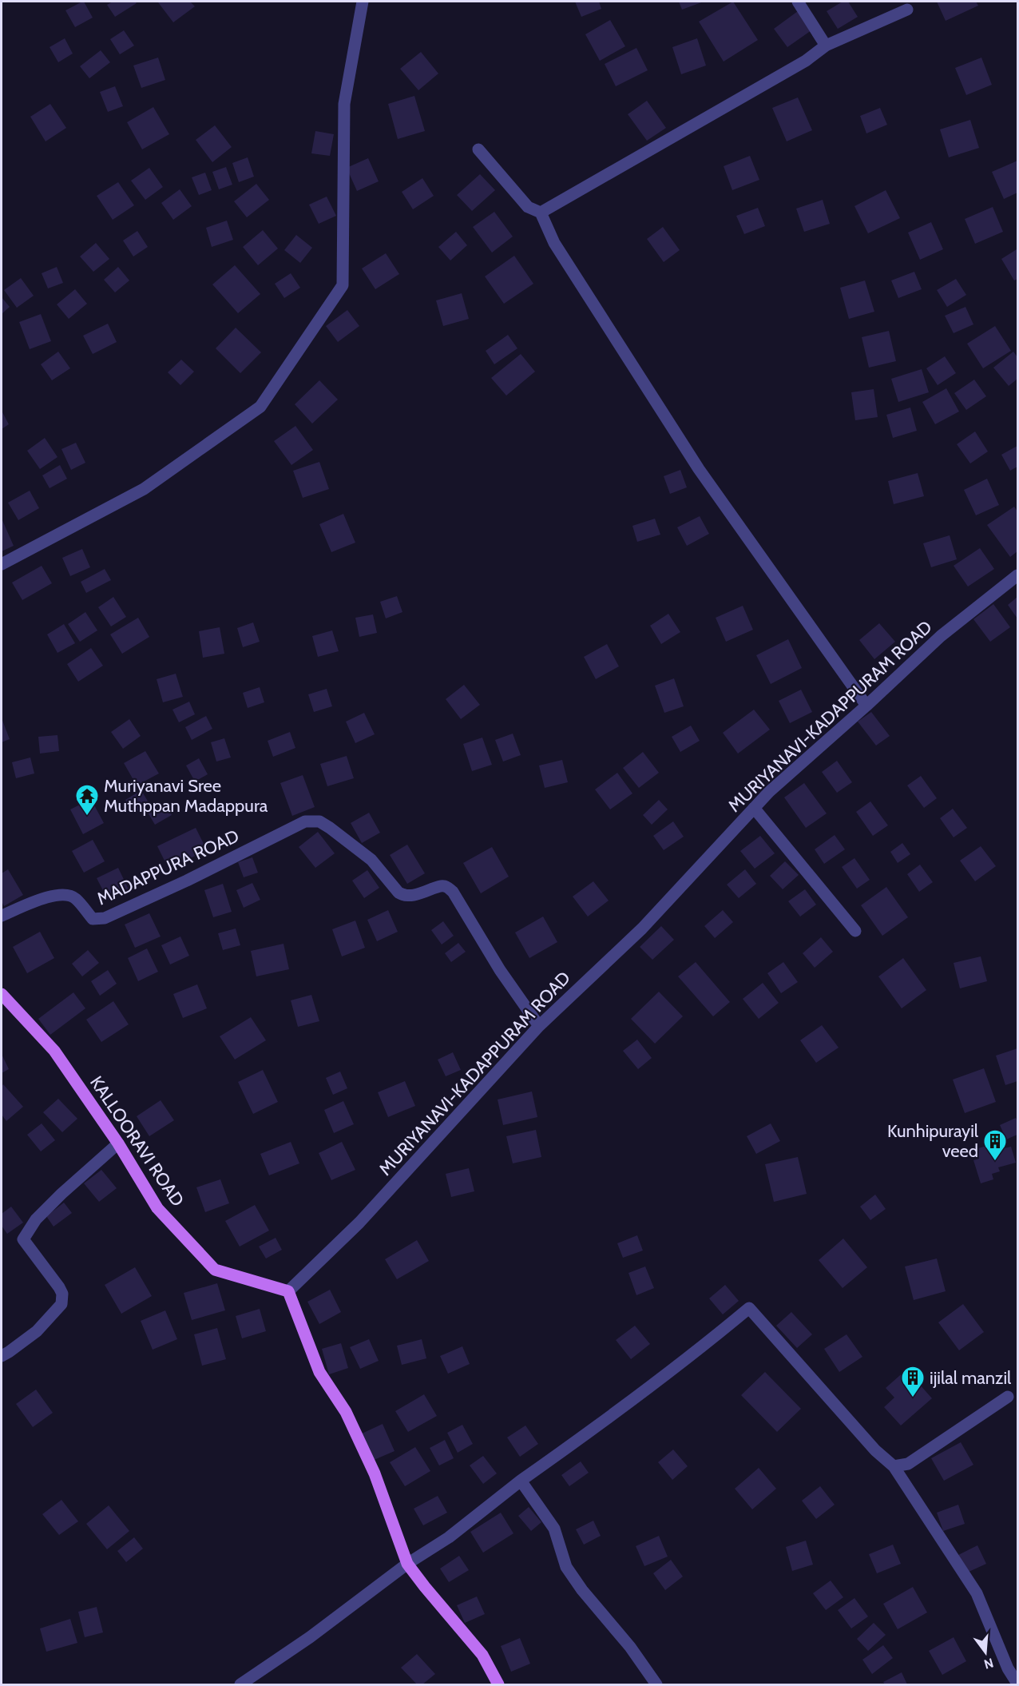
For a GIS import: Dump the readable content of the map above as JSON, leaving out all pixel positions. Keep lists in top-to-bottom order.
{
  "streets": {
    "main road": ["KALLOORAVI ROAD"],
    "street": ["MURIYANAVI-KADAPPURAM ROAD", "MADAPPURA ROAD"]
  },
  "crossings": [
    ["MURIYANAVI-KADAPPURAM ROAD", "MADAPPURA ROAD"],
    ["MURIYANAVI-KADAPPURAM ROAD", "KALLOORAVI ROAD"]
  ],
  "places": {
    "temple": ["Muriyanavi Sree Muthppan Madappura"],
    "building": ["Kunhipurayil veed", "ijilal manzil"]
  },
  "north": "bottom"
}
